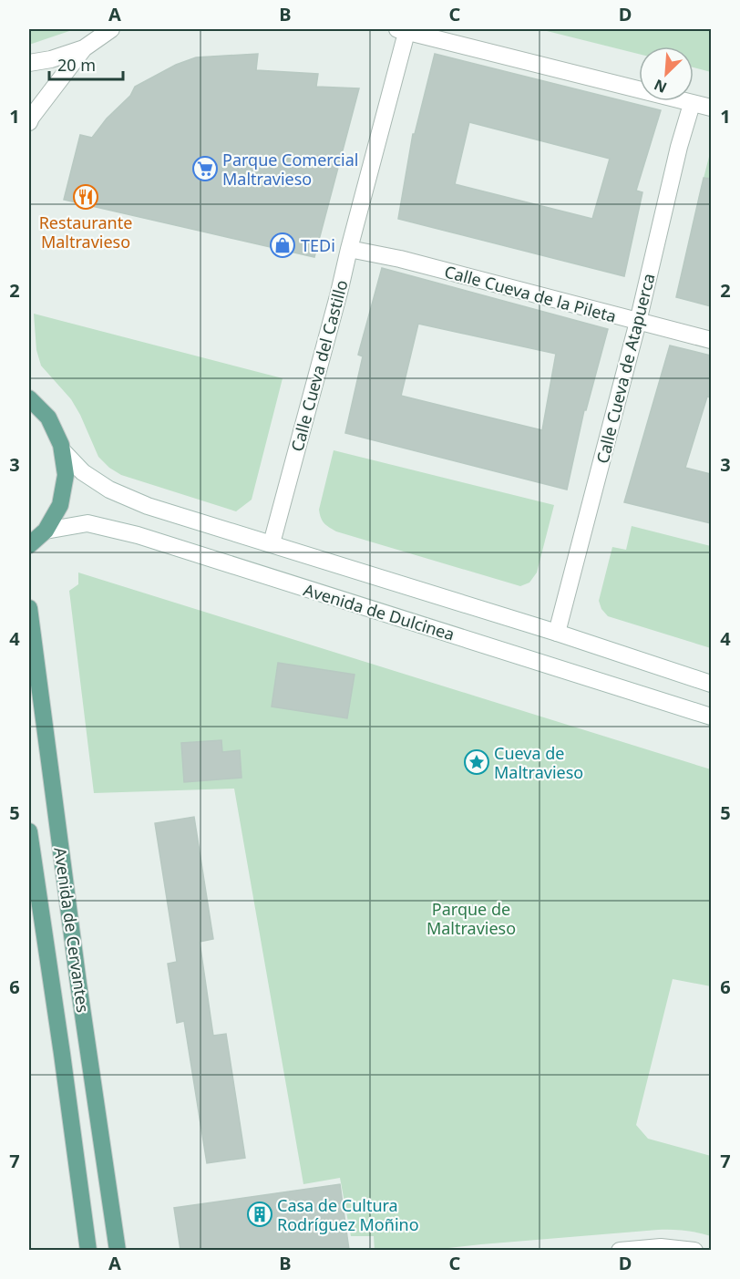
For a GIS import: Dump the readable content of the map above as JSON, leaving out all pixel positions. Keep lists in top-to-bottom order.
{
  "streets": {
    "main road": ["Avenida de Cervantes"],
    "street": [
      "Calle Cueva de la Pileta",
      "Calle Cueva del Castillo",
      "Calle Cueva de Atapuerca",
      "Avenida de Dulcinea"
    ]
  },
  "crossings": [
    ["Calle Cueva de la Pileta", "Calle Cueva del Castillo"],
    ["Calle Cueva de la Pileta", "Calle Cueva de Atapuerca"],
    ["Calle Cueva del Castillo", "Avenida de Dulcinea"],
    ["Calle Cueva de Atapuerca", "Avenida de Dulcinea"]
  ],
  "parks": ["Parque de Maltravieso"],
  "places": {
    "supermarket": ["Parque Comercial Maltravieso"],
    "restaurant": ["Restaurante Maltravieso"],
    "shop": ["TEDi"],
    "place": ["Cueva de Maltravieso"],
    "building": ["Casa de Cultura Rodríguez Moñino"]
  },
  "scale_bar": "20 m",
  "north": "bottom left",
  "grid": {
    "columns": [
      "A",
      "B",
      "C",
      "D"
    ],
    "rows": [
      "1",
      "2",
      "3",
      "4",
      "5",
      "6",
      "7"
    ]
  }
}
